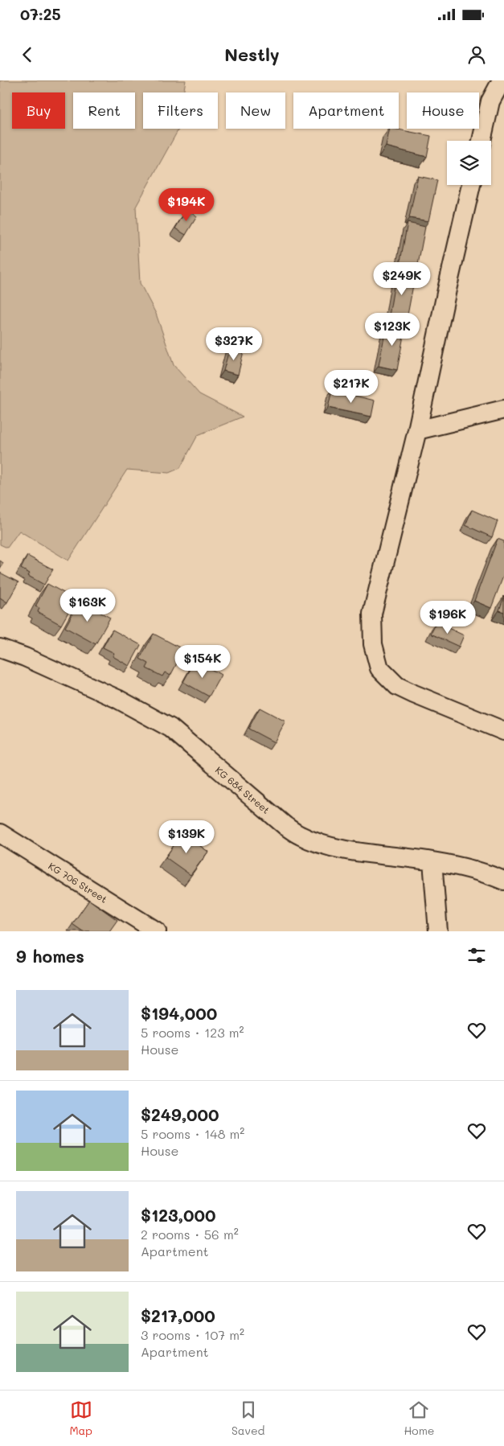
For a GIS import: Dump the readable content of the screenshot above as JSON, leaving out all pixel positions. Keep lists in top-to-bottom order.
{
  "streets": {
    "street": ["KG 684 Street", "KG 706 Street"]
  },
  "page": {
    "status": "07:25",
    "header": "Nestly",
    "chip": [
      "Buy",
      "Rent",
      "Filters",
      "New",
      "Apartment",
      "House"
    ],
    "price": [
      "$194K",
      "$249K",
      "$123K",
      "$327K",
      "$217K",
      "$163K",
      "$196K",
      "$154K",
      "$139K"
    ],
    "heading": "9 homes",
    "list": [
      {
        "name": "$194,000",
        "note": "5 rooms · 123 m² · House"
      },
      {
        "name": "$249,000",
        "note": "5 rooms · 148 m² · House"
      },
      {
        "name": "$123,000",
        "note": "2 rooms · 56 m² · Apartment"
      },
      {
        "name": "$217,000",
        "note": "3 rooms · 107 m² · Apartment"
      }
    ],
    "tabs": ["Map", "Saved", "Home"]
  }
}
